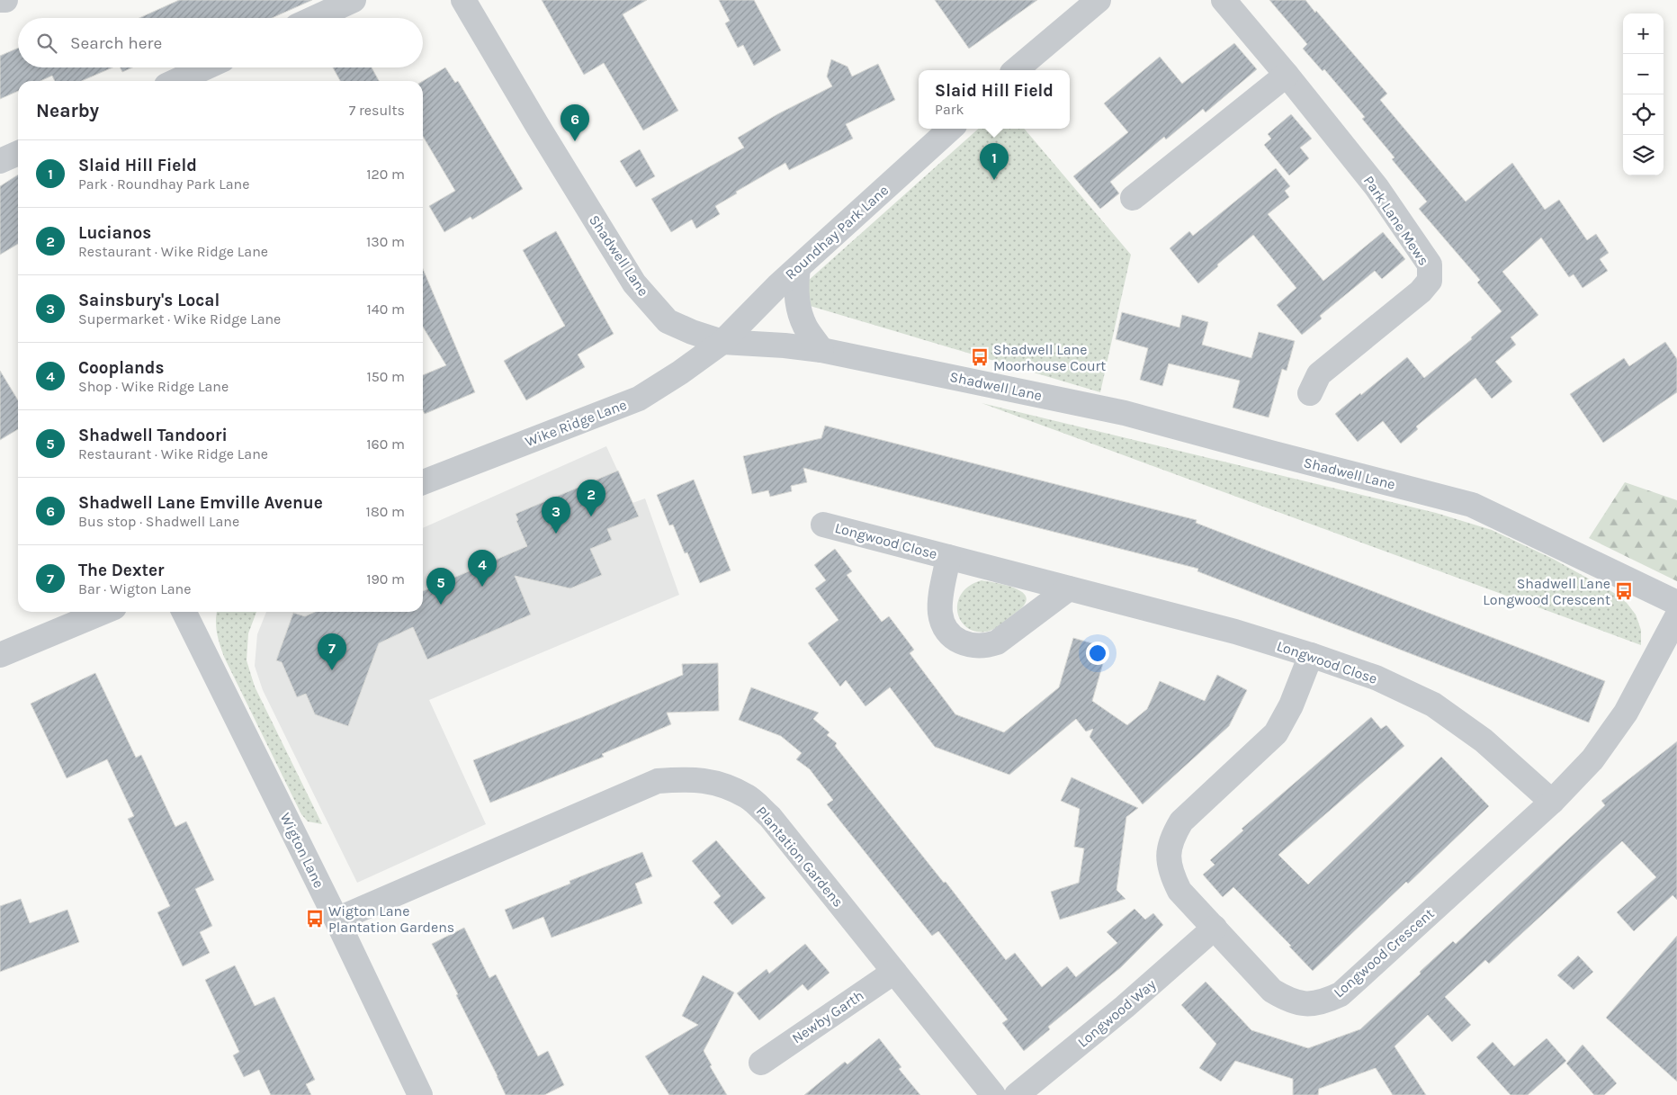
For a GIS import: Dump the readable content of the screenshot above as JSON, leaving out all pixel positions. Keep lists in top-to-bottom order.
{
  "streets": {
    "street": [
      "Park Lane Mews",
      "Roundhay Park Lane",
      "Shadwell Lane",
      "Wike Ridge Lane",
      "Longwood Close",
      "Wigton Lane",
      "Plantation Gardens",
      "Longwood Crescent",
      "Longwood Way",
      "Newby Garth"
    ]
  },
  "crossings": [
    ["Roundhay Park Lane", "Shadwell Lane"],
    ["Roundhay Park Lane", "Wike Ridge Lane"],
    ["Shadwell Lane", "Wike Ridge Lane"],
    ["Longwood Close", "Longwood Crescent"],
    ["Wigton Lane", "Plantation Gardens"],
    ["Plantation Gardens", "Newby Garth"],
    ["Longwood Crescent", "Longwood Way"]
  ],
  "places": {
    "bus stop": ["Shadwell Lane Moorhouse Court", "Shadwell Lane Longwood Crescent", "Wigton Lane Plantation Gardens"]
  },
  "page": {
    "map_buttons": ["+", "−"],
    "search": "Search here",
    "popup": ["Slaid Hill Field", "Park"],
    "heading": ["Nearby", "7 results"],
    "pins": [
      "6",
      "1",
      "2",
      "3",
      "4",
      "5",
      "7"
    ],
    "list": [
      {
        "mark": "1",
        "name": "Slaid Hill Field",
        "note": "Park · Roundhay Park Lane",
        "value": "120 m"
      },
      {
        "mark": "2",
        "name": "Lucianos",
        "note": "Restaurant · Wike Ridge Lane",
        "value": "130 m"
      },
      {
        "mark": "3",
        "name": "Sainsbury's Local",
        "note": "Supermarket · Wike Ridge Lane",
        "value": "140 m"
      },
      {
        "mark": "4",
        "name": "Cooplands",
        "note": "Shop · Wike Ridge Lane",
        "value": "150 m"
      },
      {
        "mark": "5",
        "name": "Shadwell Tandoori",
        "note": "Restaurant · Wike Ridge Lane",
        "value": "160 m"
      },
      {
        "mark": "6",
        "name": "Shadwell Lane Emville Avenue",
        "note": "Bus stop · Shadwell Lane",
        "value": "180 m"
      },
      {
        "mark": "7",
        "name": "The Dexter",
        "note": "Bar · Wigton Lane",
        "value": "190 m"
      }
    ]
  }
}
